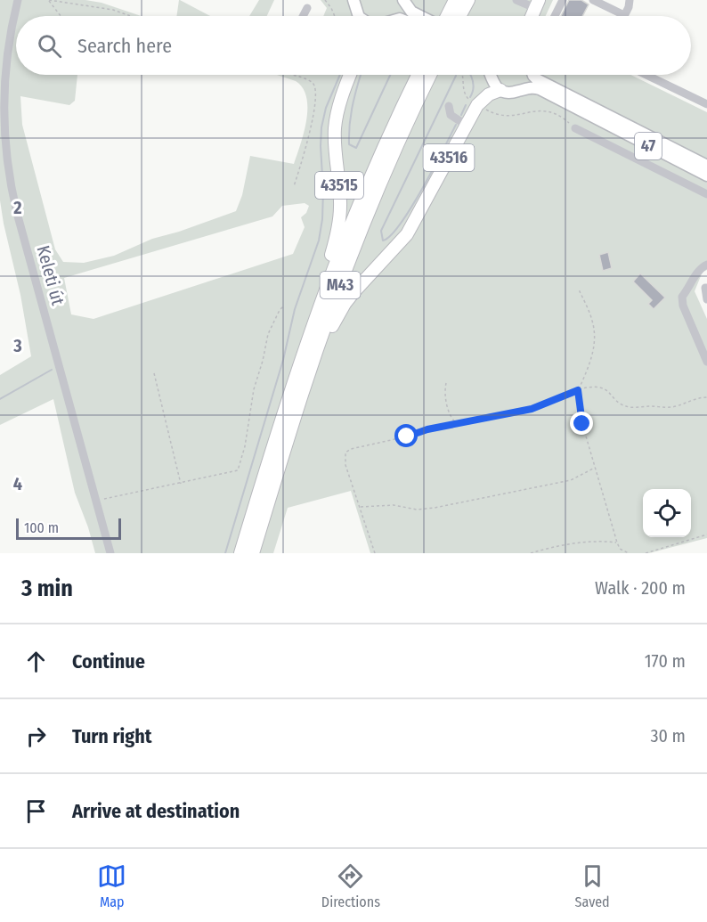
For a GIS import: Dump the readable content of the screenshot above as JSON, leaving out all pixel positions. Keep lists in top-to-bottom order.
{
  "streets": {
    "highway": ["43516", "43515", "M43"],
    "main road": ["47"],
    "street": ["Keleti út"]
  },
  "crossings": [
    ["47", "43516"],
    ["43516", "M43"],
    ["43515", "M43"]
  ],
  "scale_bar": "100 m",
  "page": {
    "search": "Search here",
    "scale": "100 m",
    "heading": ["3 min", "Walk · 200 m"],
    "list": [
      ["Continue", "170 m"],
      ["Turn right", "30 m"],
      "Arrive at destination"
    ],
    "nav": ["Map", "Directions", "Saved"]
  },
  "grid": {
    "rows": ["2", "3", "4"]
  }
}
